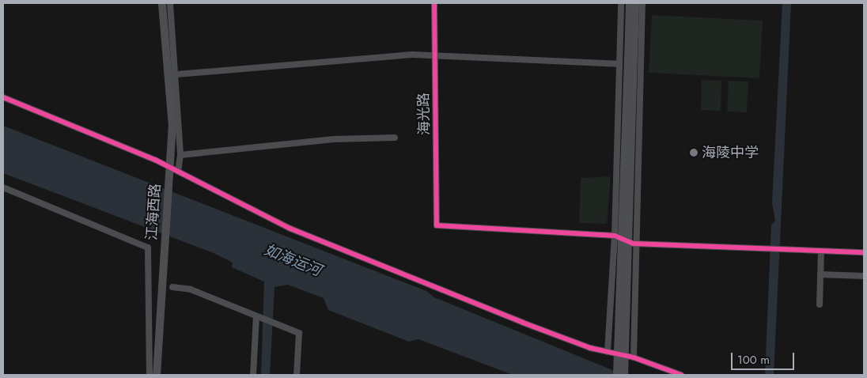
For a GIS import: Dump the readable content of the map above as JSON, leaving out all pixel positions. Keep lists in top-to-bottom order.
{
  "streets": {
    "main road": ["江海西路"],
    "street": ["海光路"]
  },
  "water": ["如海运河"],
  "places": ["海陵中学"],
  "scale_bar": "100 m"
}
